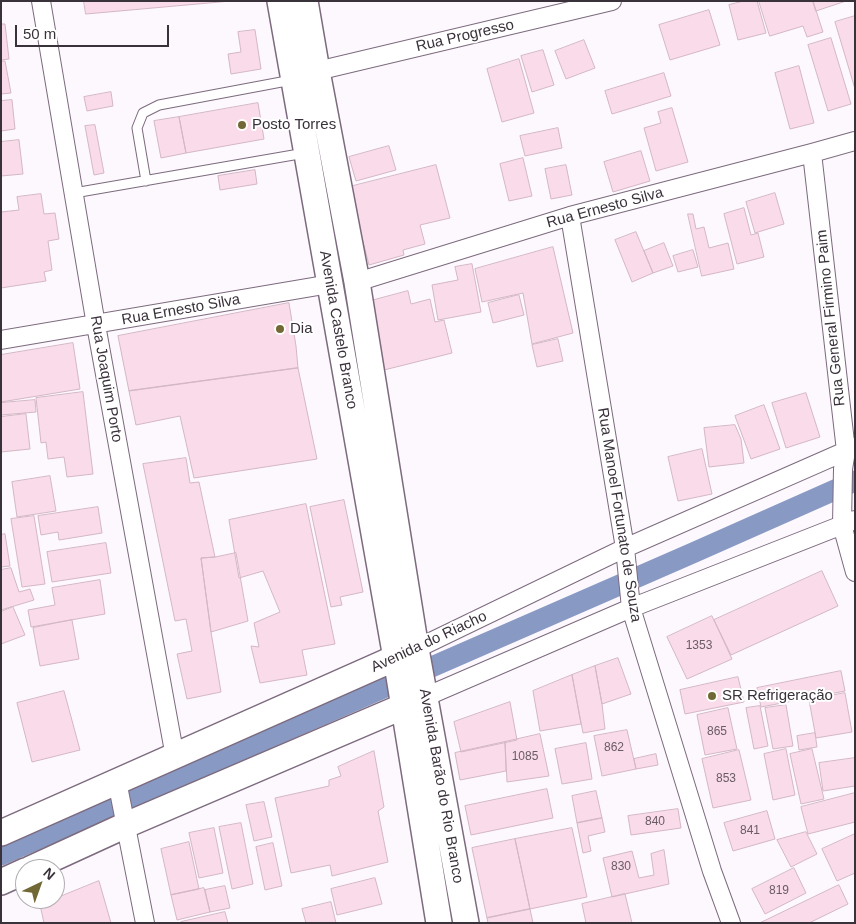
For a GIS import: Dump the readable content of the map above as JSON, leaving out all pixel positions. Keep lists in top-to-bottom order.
{
  "streets": {
    "main road": ["Avenida Castelo Branco", "Avenida do Riacho", "Avenida Barão do Rio Branco"],
    "street": [
      "Rua Progresso",
      "Rua Ernesto Silva",
      "Rua General Firmino Paim",
      "Rua Joaquim Porto",
      "Rua Manoel Fortunato de Souza"
    ]
  },
  "crossings": [
    ["Rua Progresso", "Avenida Castelo Branco"],
    ["Rua Ernesto Silva", "Rua General Firmino Paim"],
    ["Rua Ernesto Silva", "Avenida Castelo Branco"],
    ["Rua Ernesto Silva", "Rua Joaquim Porto"],
    ["Rua Ernesto Silva", "Rua Manoel Fortunato de Souza"],
    ["Rua General Firmino Paim", "Avenida do Riacho"],
    ["Avenida Castelo Branco", "Avenida do Riacho"],
    ["Avenida Castelo Branco", "Avenida Barão do Rio Branco"],
    ["Rua Joaquim Porto", "Avenida do Riacho"],
    ["Rua Manoel Fortunato de Souza", "Avenida do Riacho"],
    ["Avenida do Riacho", "Avenida Barão do Rio Branco"]
  ],
  "places": ["Posto Torres", "Dia", "SR Refrigeração"],
  "house_numbers": [
    "1353",
    "865",
    "862",
    "1085",
    "853",
    "840",
    "841",
    "830",
    "819"
  ],
  "scale_bar": "50 m",
  "north": "top right"
}
